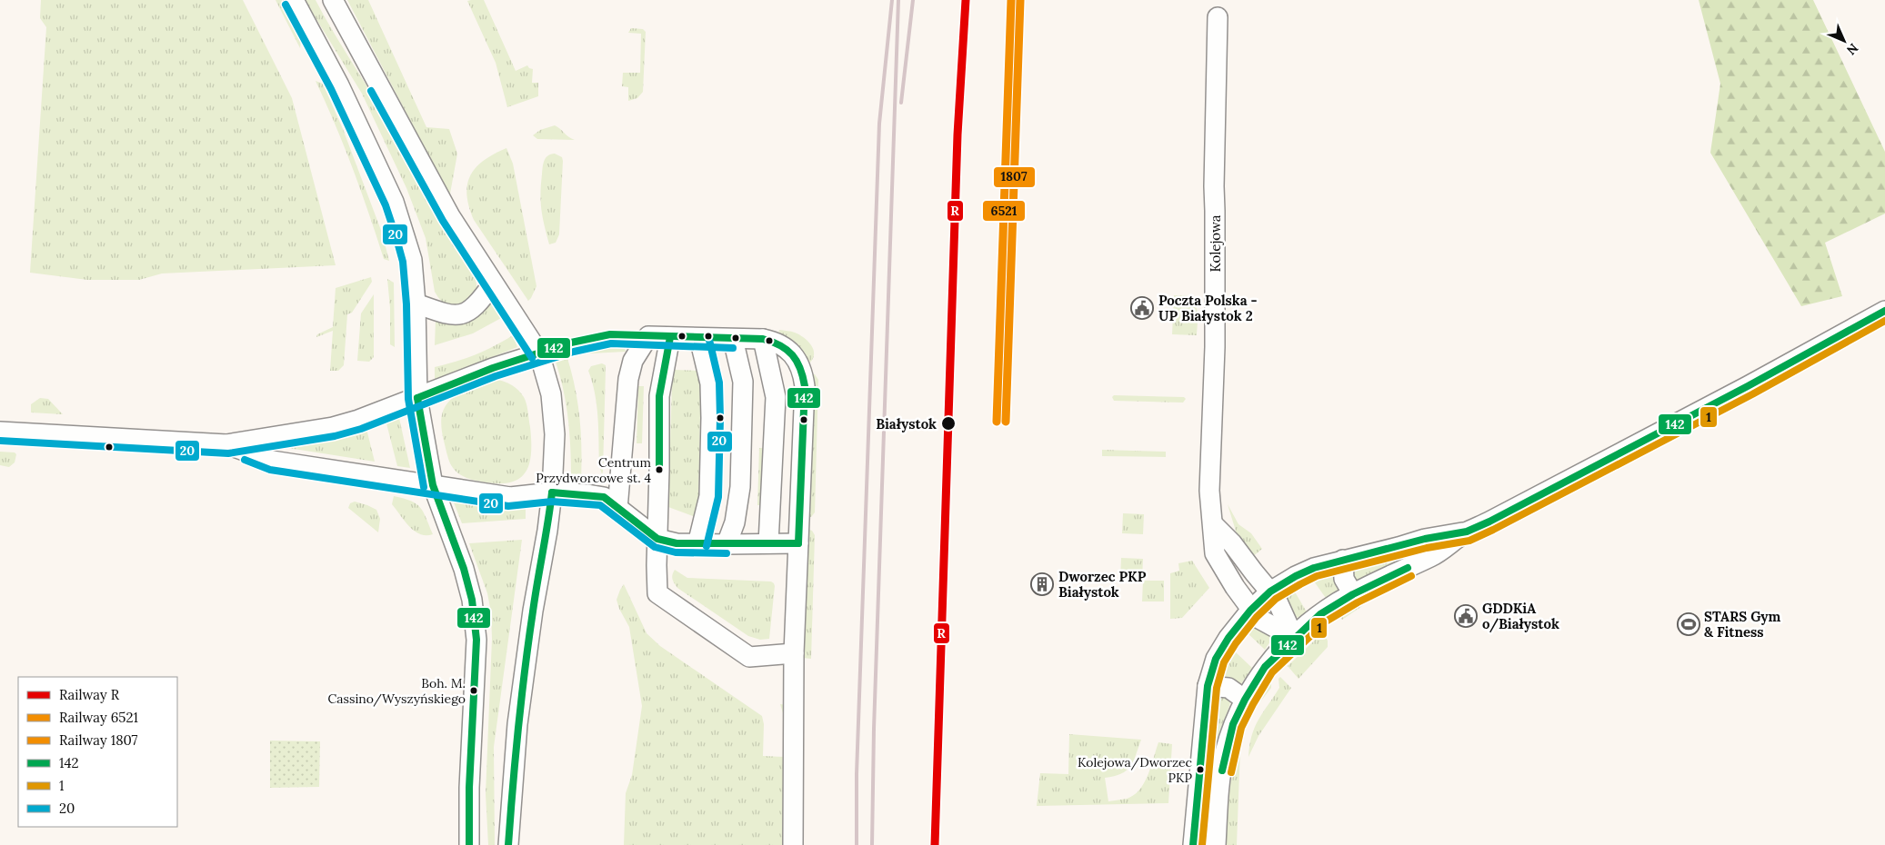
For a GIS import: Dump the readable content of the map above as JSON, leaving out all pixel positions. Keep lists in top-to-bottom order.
{
  "streets": {
    "street": ["Kolejowa"]
  },
  "places": {
    "public building": ["Poczta Polska - UP Białystok 2", "GDDKiA o/Białystok"],
    "other": [
      "Białystok",
      "Centrum Przydworcowe st. 4",
      "Boh. M. Cassino/Wyszyńskiego",
      "Kolejowa/Dworzec PKP"
    ],
    "building": ["Dworzec PKP Białystok"],
    "sports": ["STARS Gym & Fitness"]
  },
  "lines": [
    "rail line R",
    "rail line 6521",
    "rail line 1807",
    "transit line 20",
    "transit line 142",
    "transit line 1"
  ],
  "legend": [
    "Railway R",
    "Railway 6521",
    "Railway 1807",
    "142",
    "1",
    "20"
  ],
  "north": "bottom right"
}
